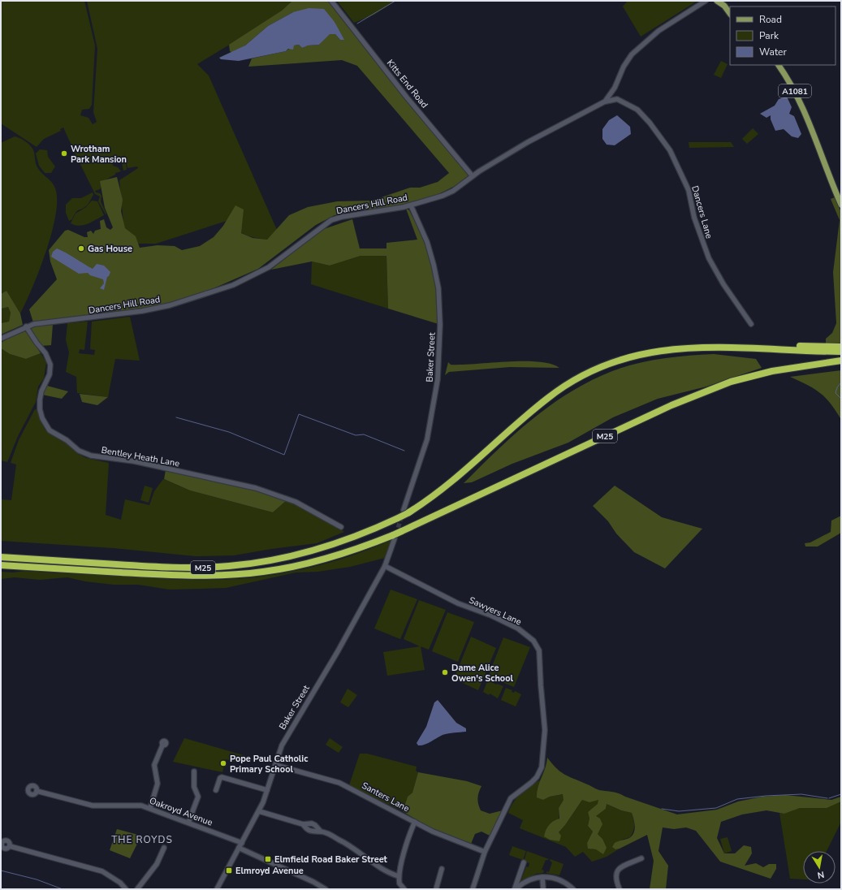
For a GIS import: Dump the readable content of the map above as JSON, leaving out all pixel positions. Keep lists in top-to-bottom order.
{
  "streets": {
    "highway": ["M25"],
    "main road": ["A1081"],
    "street": [
      "Kitts End Road",
      "Dancers Hill Road",
      "Dancers Lane",
      "Baker Street",
      "Bentley Heath Lane",
      "Sawyers Lane",
      "Santers Lane",
      "Oakroyd Avenue"
    ]
  },
  "crossings": [
    ["Kitts End Road", "Dancers Hill Road"],
    ["Dancers Hill Road", "Dancers Lane"],
    ["Dancers Hill Road", "Baker Street"],
    ["Dancers Hill Road", "Bentley Heath Lane"],
    ["Baker Street", "M25"],
    ["Baker Street", "Sawyers Lane"],
    ["Baker Street", "Santers Lane"],
    ["Baker Street", "Oakroyd Avenue"],
    ["Sawyers Lane", "Santers Lane"]
  ],
  "districts": ["THE ROYDS"],
  "places": {
    "other": [
      "Wrotham Park Mansion",
      "Gas House",
      "Dame Alice Owen's School",
      "Pope Paul Catholic Primary School"
    ],
    "transit": ["Elmfield Road Baker Street", "Elmroyd Avenue"]
  },
  "legend": ["Road", "Park", "Water"],
  "north": "bottom"
}
